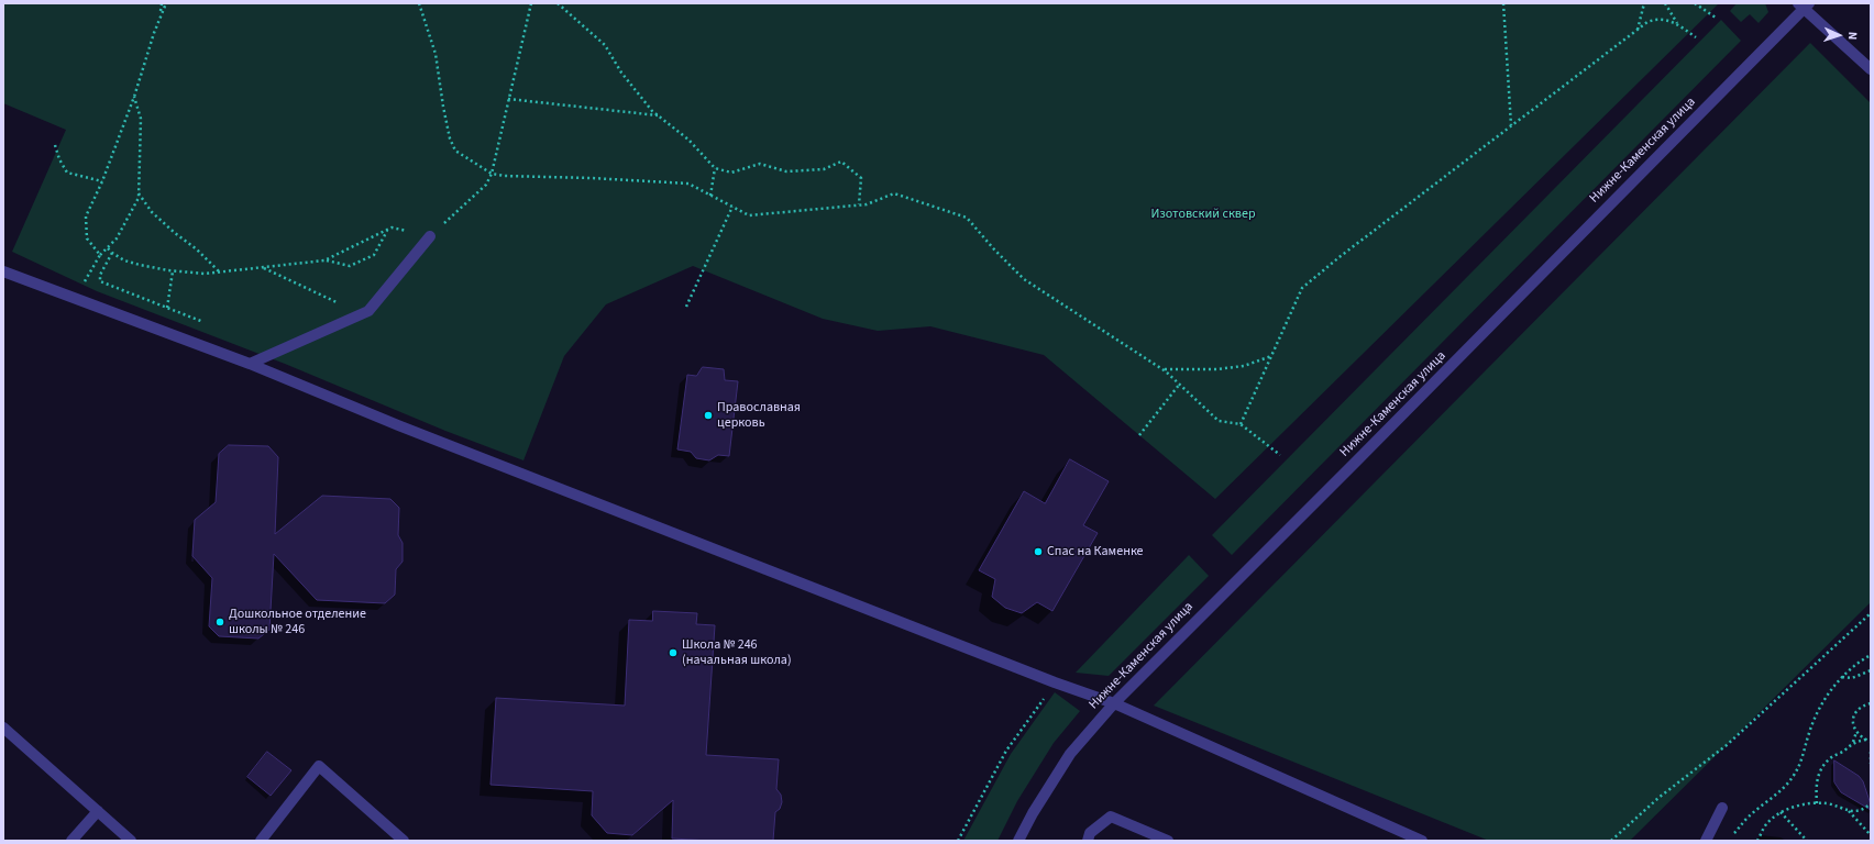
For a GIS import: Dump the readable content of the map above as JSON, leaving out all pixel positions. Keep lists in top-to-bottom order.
{
  "streets": {
    "street": ["Нижне-Каменская улица"]
  },
  "parks": ["Изотовский сквер"],
  "places": [
    "Православная церковь",
    "Спас на Каменке",
    "Дошкольное отделение школы № 246",
    "Школа № 246 (начальная школа)"
  ],
  "north": "right"
}
